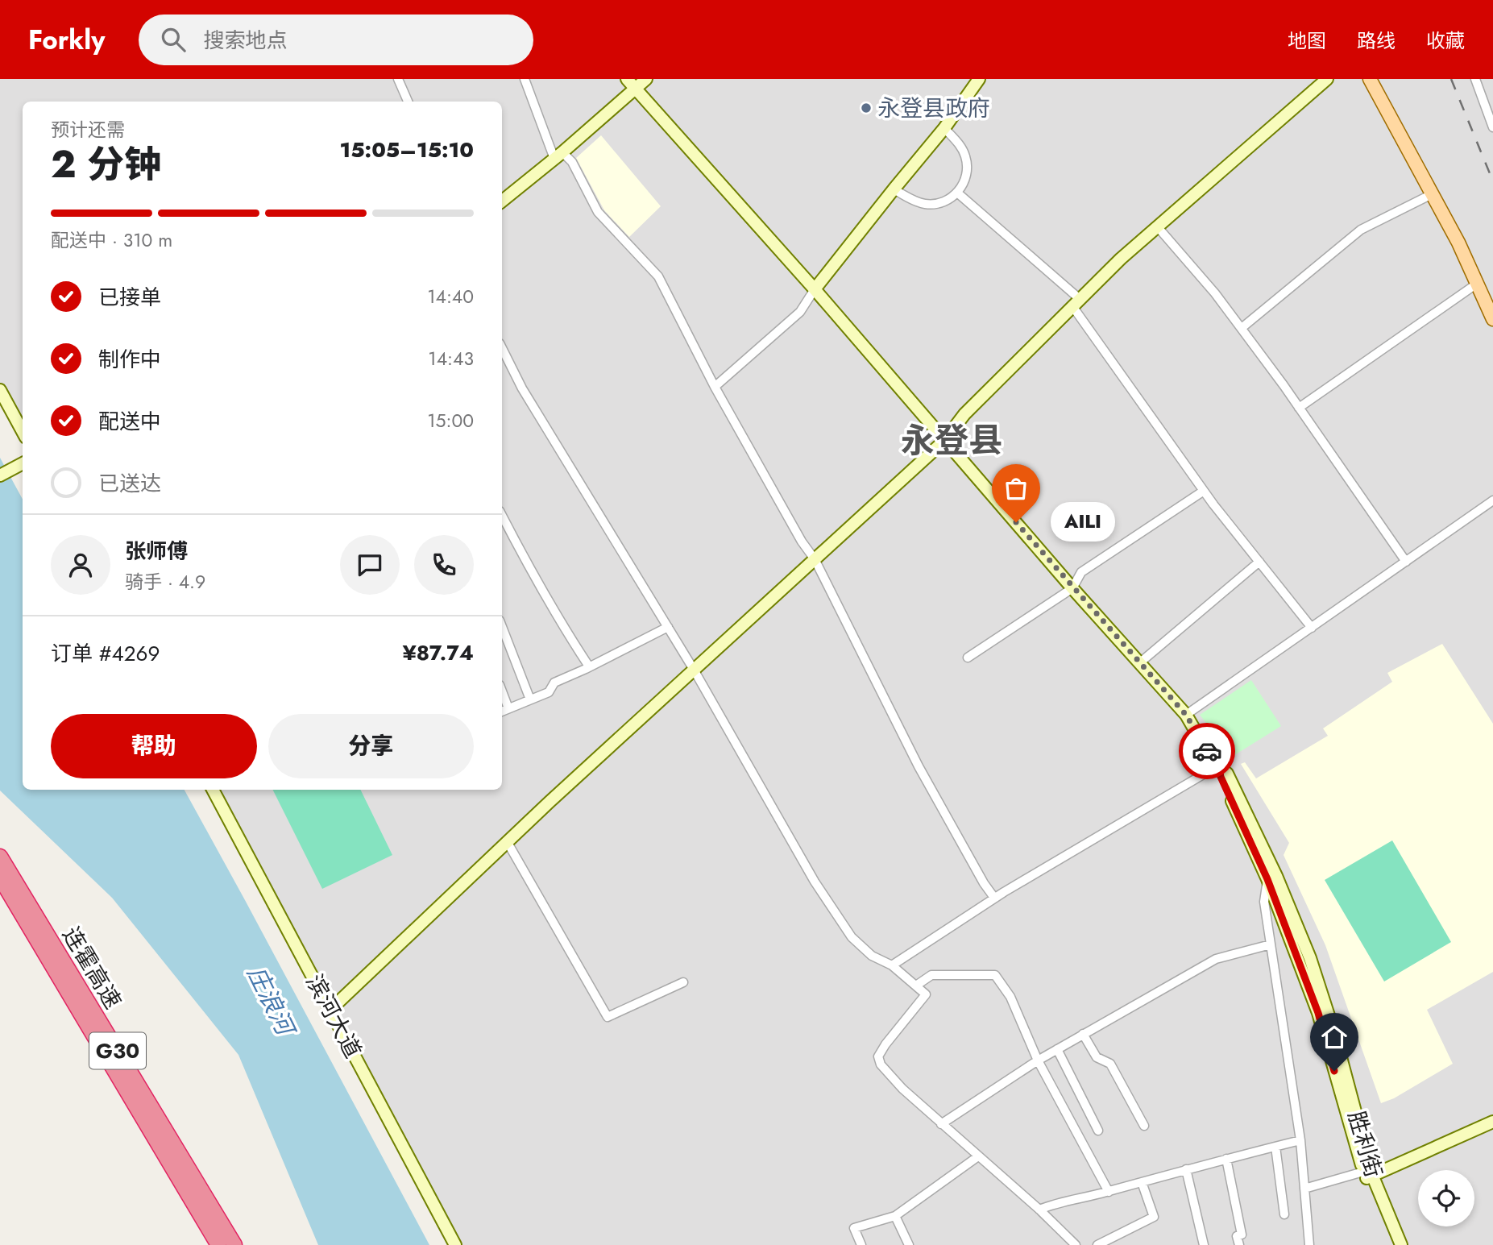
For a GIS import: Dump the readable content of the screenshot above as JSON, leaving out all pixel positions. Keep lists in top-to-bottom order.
{
  "streets": {
    "highway": ["连霍高速", "G30"],
    "street": ["滨河大道", "胜利街"]
  },
  "districts": ["永登县"],
  "water": ["庄浪河"],
  "places": ["永登县政府", "AILI"],
  "page": {
    "header": "Forkly",
    "search": "搜索地点",
    "nav": ["地图", "路线", "收藏"],
    "heading": ["2 分钟", "预计还需", "15:05–15:10"],
    "panel": [
      "张师傅",
      "骑手 · 4.9",
      "订单 #4269",
      "¥87.74"
    ],
    "bar": "配送中 · 310 m",
    "list": [
      ["已接单", "14:40"],
      ["制作中", "14:43"],
      ["配送中", "15:00"],
      "已送达"
    ],
    "bubble": "AILI",
    "buttons": ["帮助", "分享"]
  }
}
